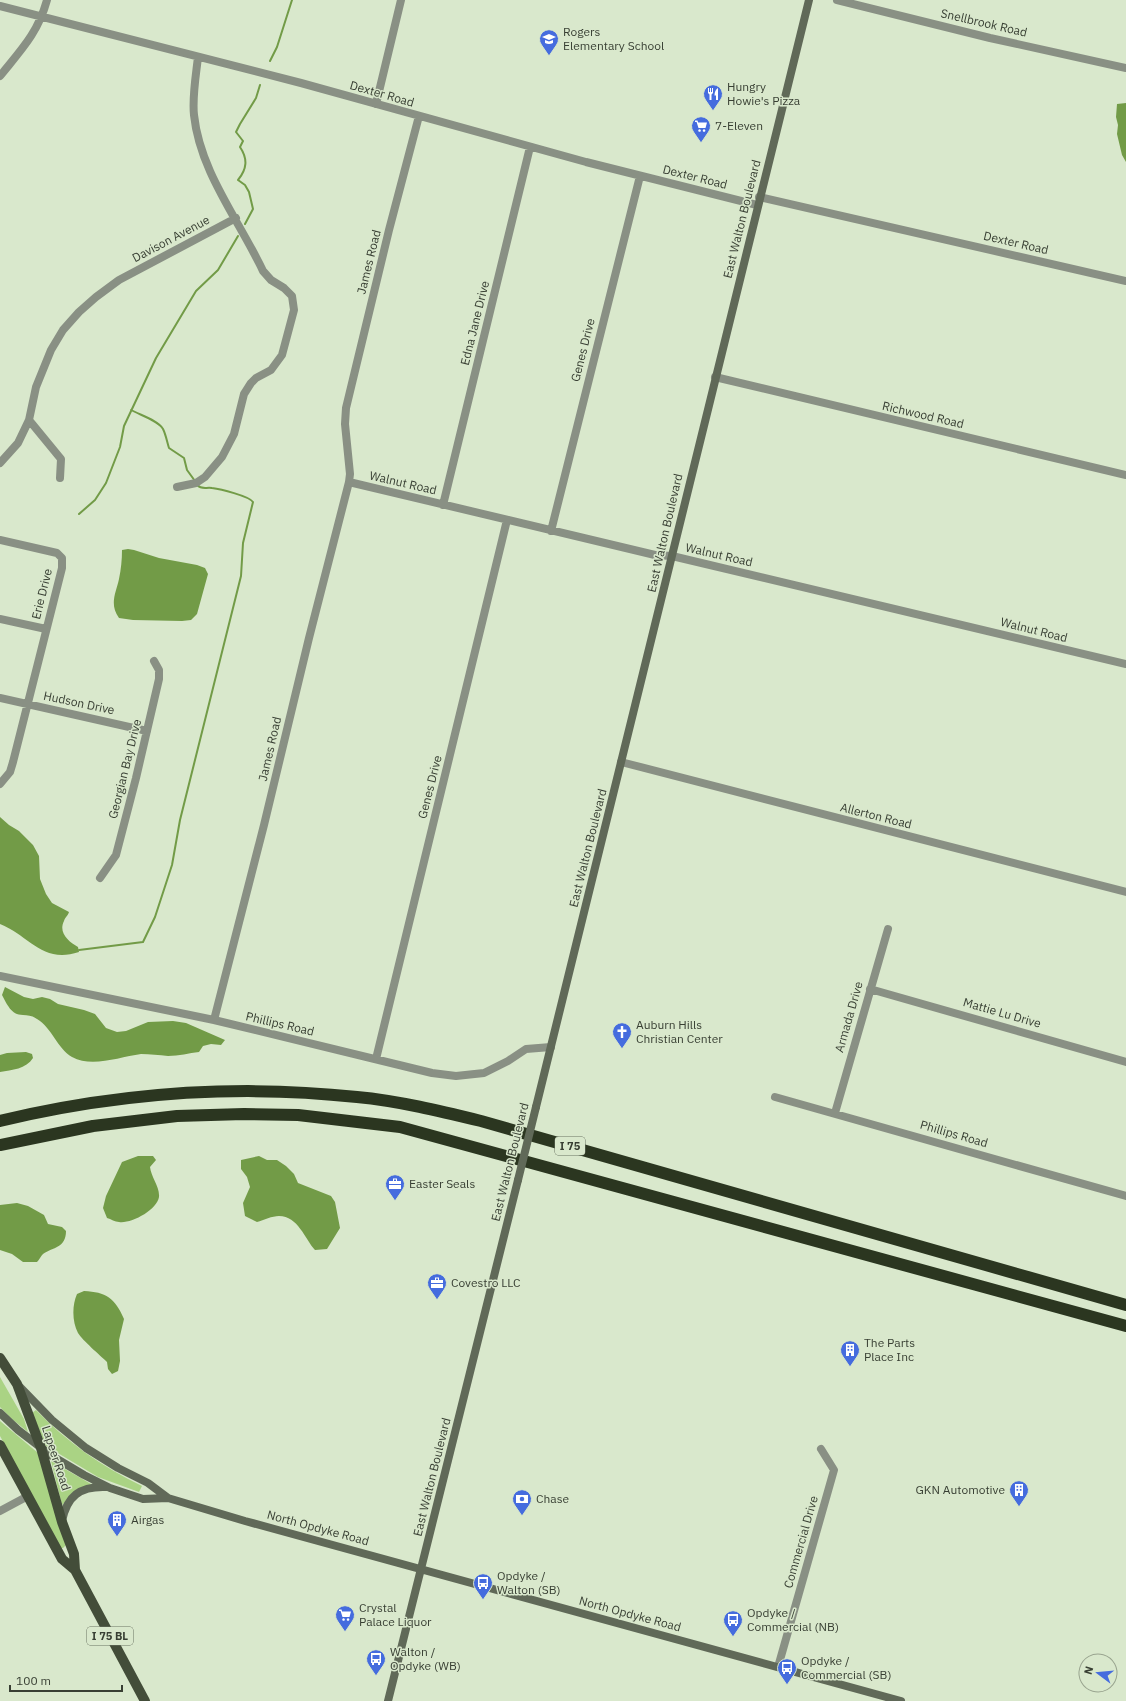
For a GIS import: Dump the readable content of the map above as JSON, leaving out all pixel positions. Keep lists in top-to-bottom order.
{
  "streets": {
    "highway": ["I 75"],
    "main road": [
      "East Walton Boulevard",
      "Lapeer Road",
      "North Opdyke Road",
      "I 75 BL"
    ],
    "street": [
      "Snellbrook Road",
      "Dexter Road",
      "Davison Avenue",
      "James Road",
      "Edna Jane Drive",
      "Genes Drive",
      "Richwood Road",
      "Walnut Road",
      "Erie Drive",
      "Hudson Drive",
      "Georgian Bay Drive",
      "Allerton Road",
      "Mattie Lu Drive",
      "Armada Drive",
      "Phillips Road",
      "Commercial Drive"
    ]
  },
  "crossings": [
    ["Dexter Road", "East Walton Boulevard"],
    ["Dexter Road", "James Road"],
    ["Dexter Road", "Edna Jane Drive"],
    ["Dexter Road", "Genes Drive"],
    ["East Walton Boulevard", "Richwood Road"],
    ["East Walton Boulevard", "Walnut Road"],
    ["East Walton Boulevard", "Allerton Road"],
    ["East Walton Boulevard", "Phillips Road"],
    ["East Walton Boulevard", "North Opdyke Road"],
    ["James Road", "Walnut Road"],
    ["James Road", "Phillips Road"],
    ["Edna Jane Drive", "Walnut Road"],
    ["Genes Drive", "Walnut Road"],
    ["Genes Drive", "Phillips Road"],
    ["Hudson Drive", "Georgian Bay Drive"],
    ["Mattie Lu Drive", "Armada Drive"],
    ["Armada Drive", "Phillips Road"],
    ["Lapeer Road", "North Opdyke Road"],
    ["North Opdyke Road", "Commercial Drive"]
  ],
  "places": {
    "school or university": ["Rogers Elementary School"],
    "restaurant": ["Hungry Howie's Pizza"],
    "supermarket": ["7-Eleven", "Crystal Palace Liquor"],
    "church": ["Auburn Hills Christian Center"],
    "office": ["Easter Seals", "Covestro LLC"],
    "building": ["The Parts Place Inc", "GKN Automotive", "Airgas"],
    "bank": ["Chase"],
    "bus stop": [
      "Opdyke / Walton (SB)",
      "Opdyke / Commercial (NB)",
      "Walton / Opdyke (WB)",
      "Opdyke / Commercial (SB)"
    ]
  },
  "scale_bar": "100 m",
  "north": "left"
}
